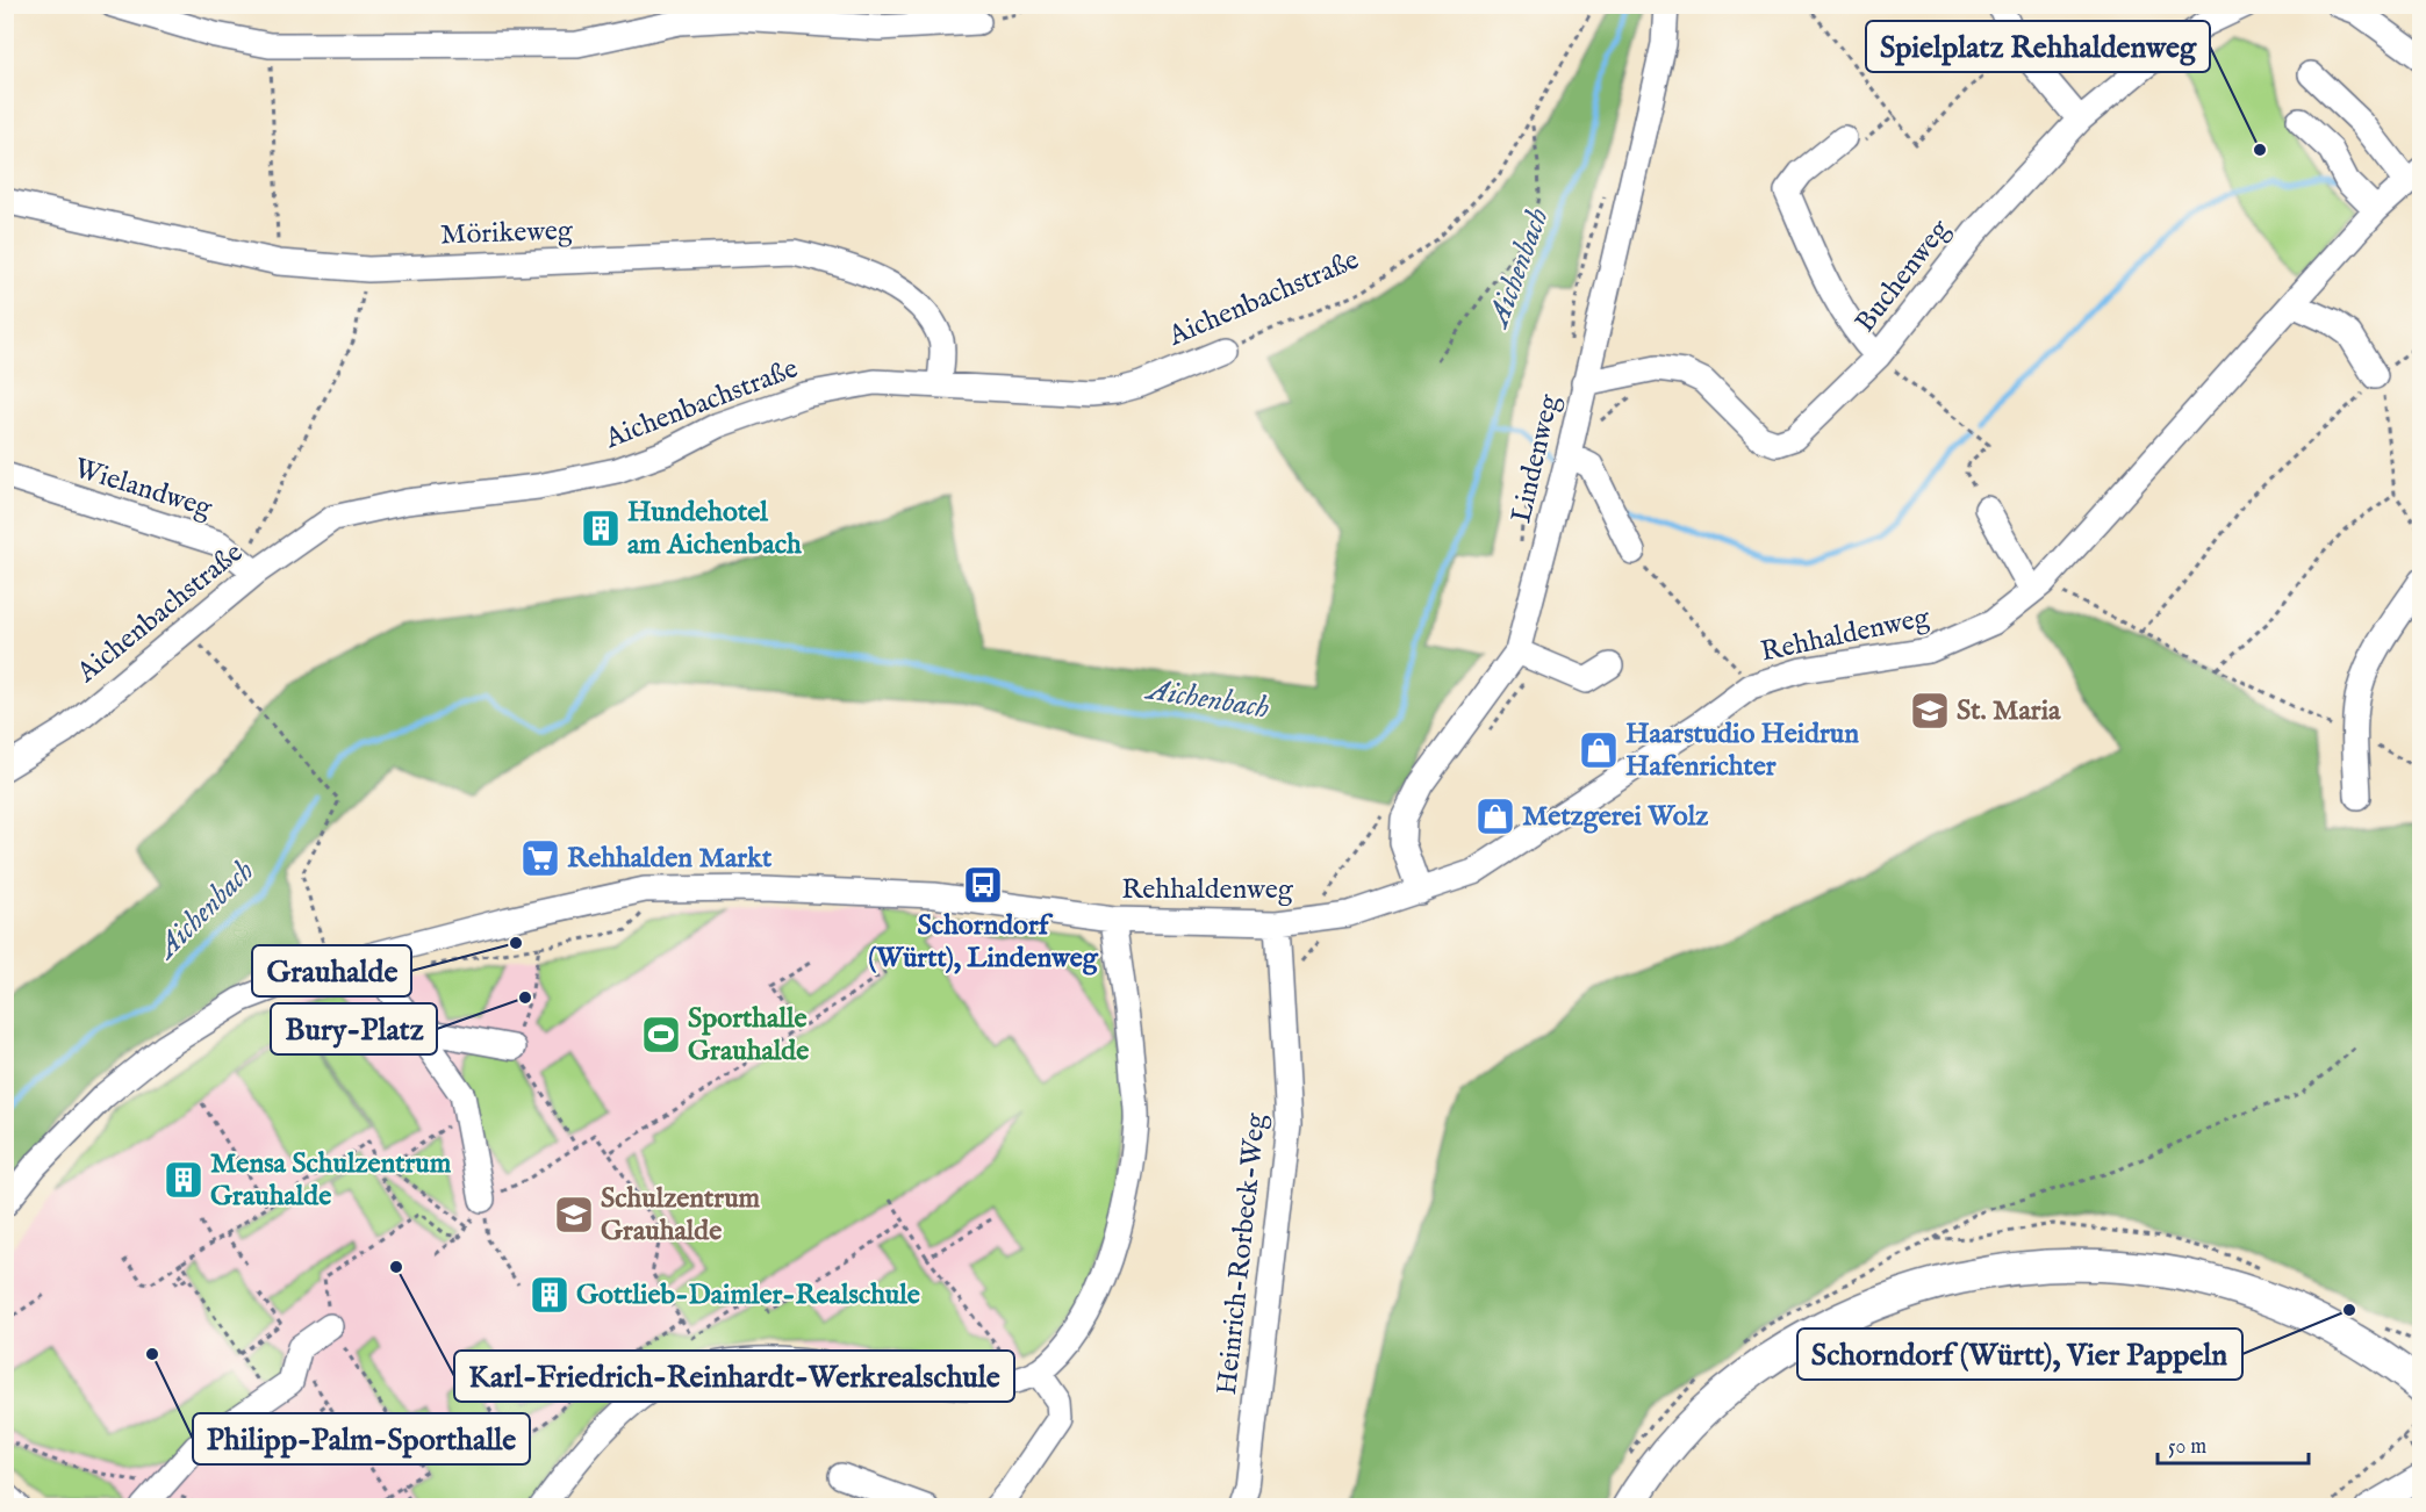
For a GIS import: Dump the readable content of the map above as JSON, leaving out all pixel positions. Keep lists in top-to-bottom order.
{
  "streets": {
    "street": [
      "Mörikeweg",
      "Buchenweg",
      "Aichenbachstraße",
      "Lindenweg",
      "Wielandweg",
      "Rehhaldenweg",
      "Heinrich-Rorbeck-Weg"
    ]
  },
  "crossings": [
    ["Mörikeweg", "Aichenbachstraße"],
    ["Buchenweg", "Lindenweg"],
    ["Aichenbachstraße", "Wielandweg"],
    ["Lindenweg", "Rehhaldenweg"],
    ["Rehhaldenweg", "Heinrich-Rorbeck-Weg"]
  ],
  "water": ["Aichenbach"],
  "places": {
    "other": [
      "Spielplatz Rehhaldenweg",
      "Grauhalde",
      "Bury-Platz",
      "Karl-Friedrich-Reinhardt-Werkrealschule",
      "Schorndorf (Württ), Vier Pappeln",
      "Philipp-Palm-Sporthalle"
    ],
    "building": ["Hundehotel am Aichenbach", "Mensa Schulzentrum Grauhalde", "Gottlieb-Daimler-Realschule"],
    "school or university": ["St. Maria", "Schulzentrum Grauhalde"],
    "shop": ["Haarstudio Heidrun Hafenrichter", "Metzgerei Wolz"],
    "supermarket": ["Rehhalden Markt"],
    "bus stop": ["Schorndorf (Württ), Lindenweg"],
    "sports": ["Sporthalle Grauhalde"]
  },
  "scale_bar": "50 m"
}
